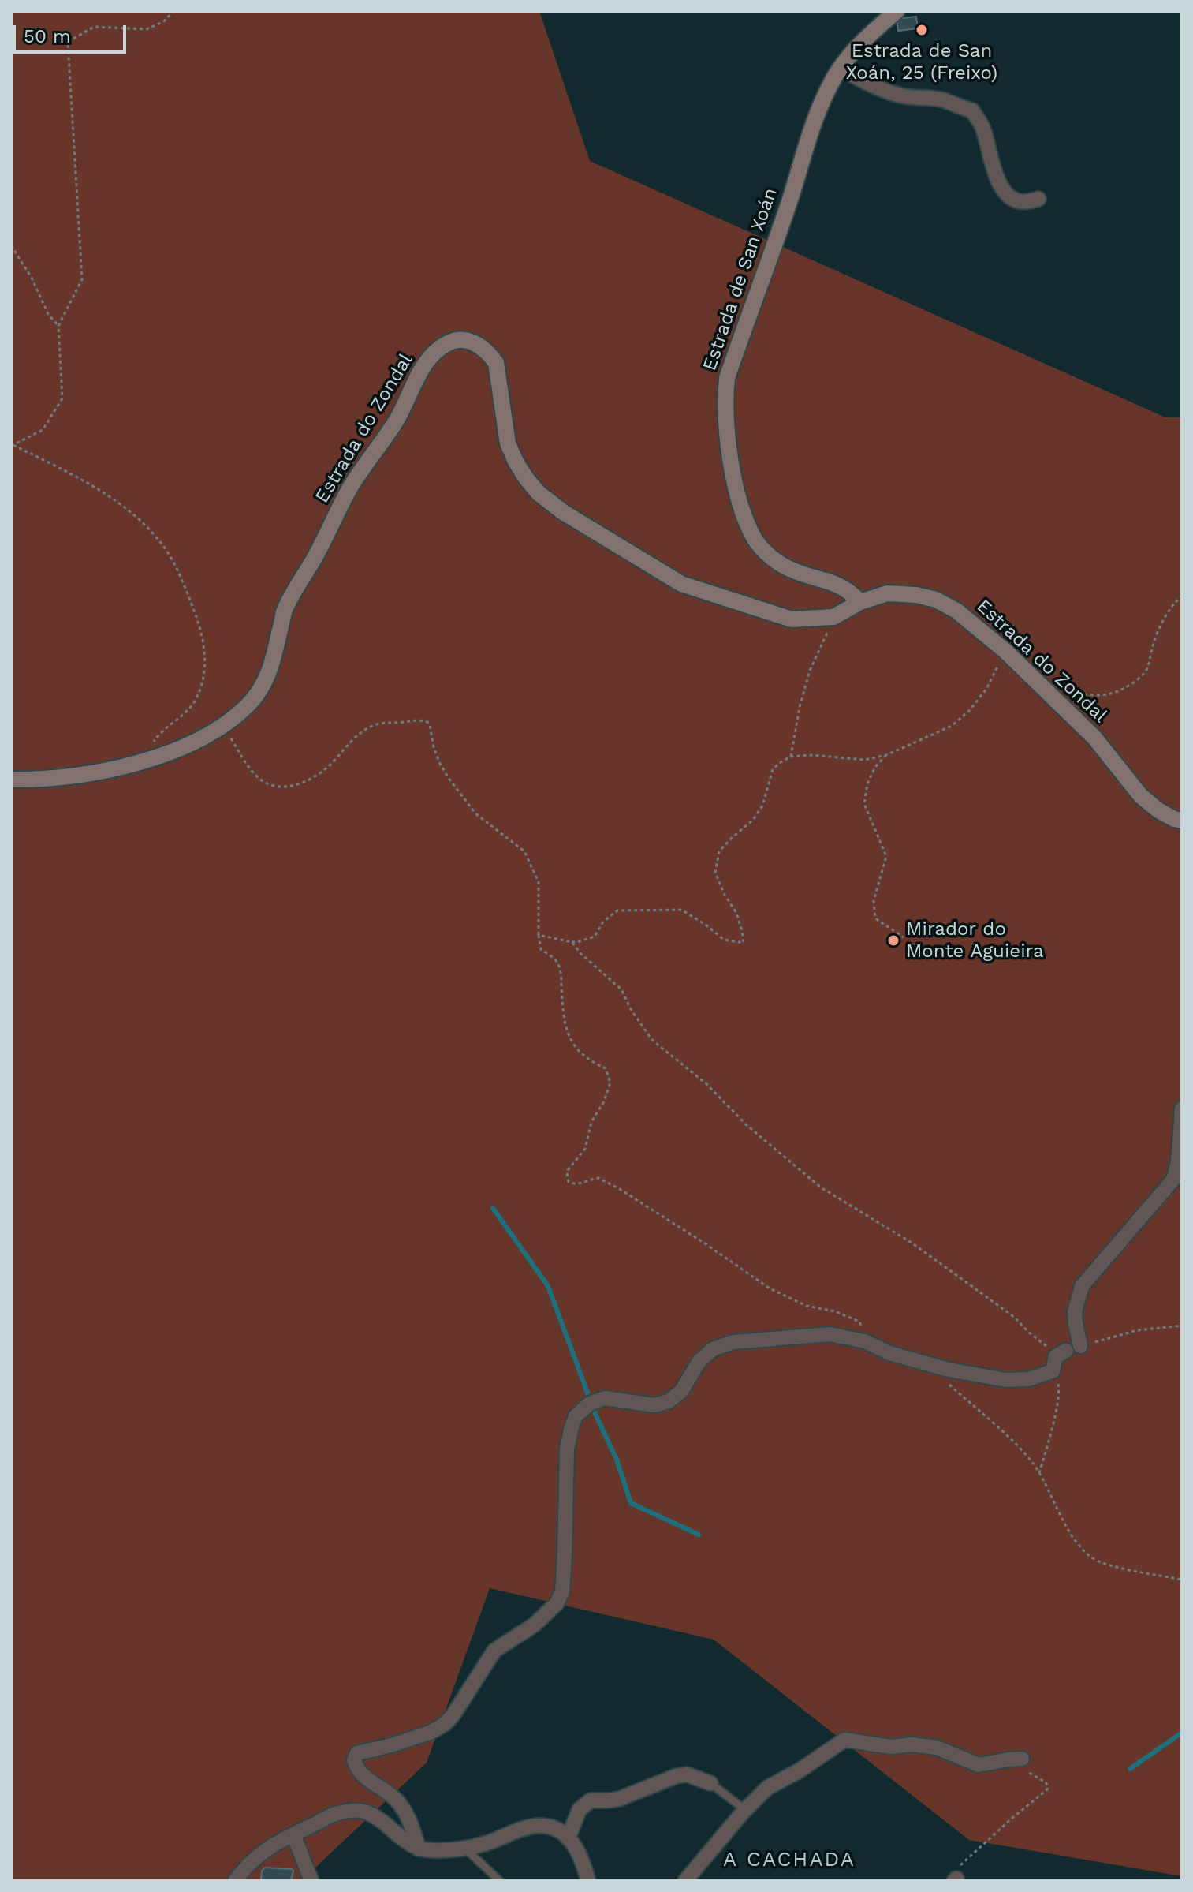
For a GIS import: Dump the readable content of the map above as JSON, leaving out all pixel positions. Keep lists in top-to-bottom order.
{
  "streets": {
    "street": ["Estrada de San Xoán", "Estrada do Zondal"]
  },
  "crossings": [
    ["Estrada de San Xoán", "Estrada do Zondal"]
  ],
  "districts": ["A CACHADA"],
  "places": ["Estrada de San Xoán, 25 (Freixo)", "Mirador do Monte Aguieira"],
  "scale_bar": "50 m"
}
